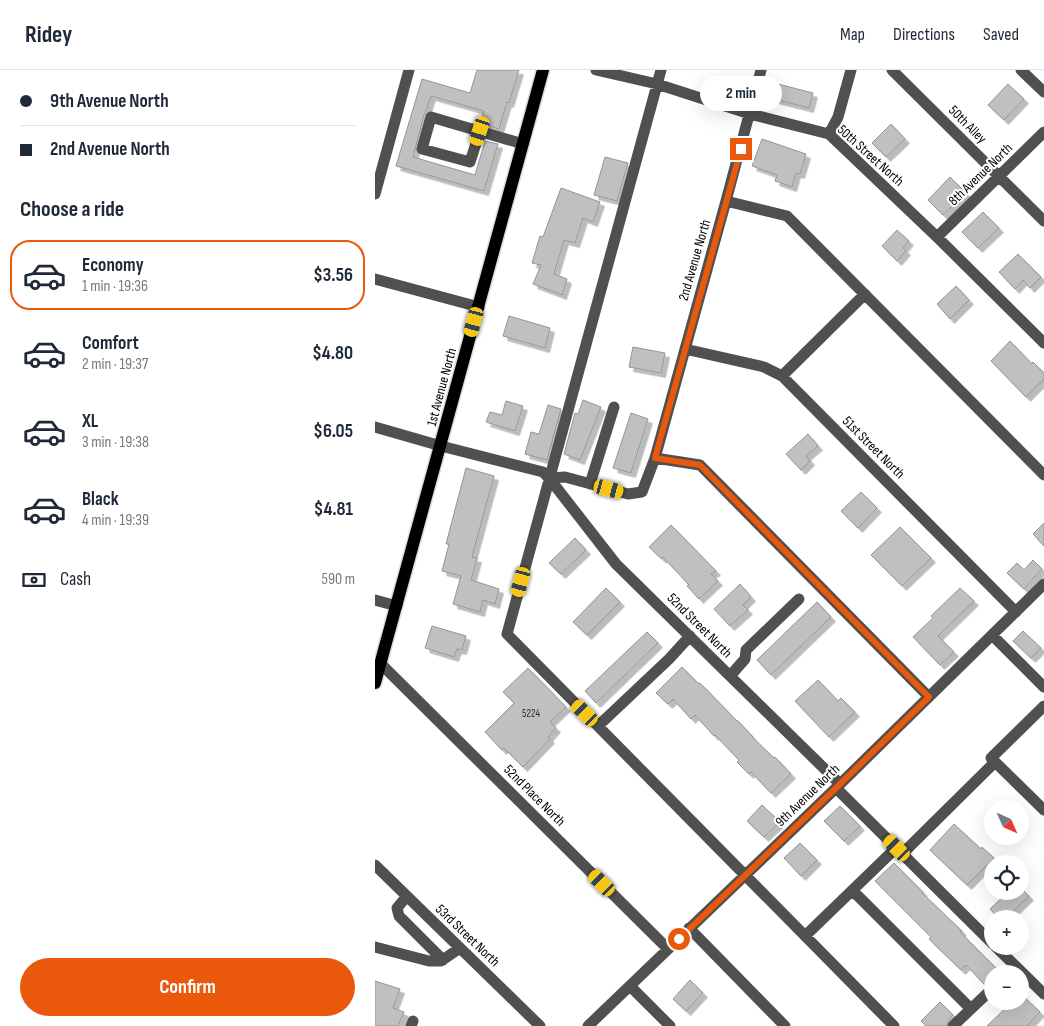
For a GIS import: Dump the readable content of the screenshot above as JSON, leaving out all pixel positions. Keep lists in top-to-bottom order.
{
  "streets": {
    "main road": ["1st Avenue North"],
    "street": [
      "50th Alley",
      "50th Street North",
      "8th Avenue North",
      "2nd Avenue North",
      "51st Street North",
      "52nd Street North",
      "52nd Place North",
      "9th Avenue North",
      "53rd Street North"
    ]
  },
  "crossings": [
    ["50th Alley", "8th Avenue North"],
    ["50th Street North", "8th Avenue North"],
    ["50th Street North", "2nd Avenue North"],
    ["2nd Avenue North", "51st Street North"],
    ["2nd Avenue North", "52nd Street North"],
    ["1st Avenue North", "52nd Street North"],
    ["1st Avenue North", "52nd Place North"],
    ["51st Street North", "9th Avenue North"],
    ["52nd Street North", "9th Avenue North"],
    ["52nd Place North", "9th Avenue North"]
  ],
  "house_numbers": ["5224"],
  "north": "bottom right",
  "page": {
    "header": "Ridey",
    "nav": ["Map", "Directions", "Saved"],
    "banner": ["9th Avenue North", "2nd Avenue North"],
    "bubble": "2 min",
    "heading": "Choose a ride",
    "list": [
      {
        "name": "Economy",
        "note": "1 min · 19:36",
        "value": "$3.56"
      },
      {
        "name": "Comfort",
        "note": "2 min · 19:37",
        "value": "$4.80"
      },
      {
        "name": "XL",
        "note": "3 min · 19:38",
        "value": "$6.05"
      },
      {
        "name": "Black",
        "note": "4 min · 19:39",
        "value": "$4.81"
      }
    ],
    "pay": ["Cash", "590 m"],
    "map_buttons": ["+", "−"],
    "buttons": "Confirm"
  }
}
